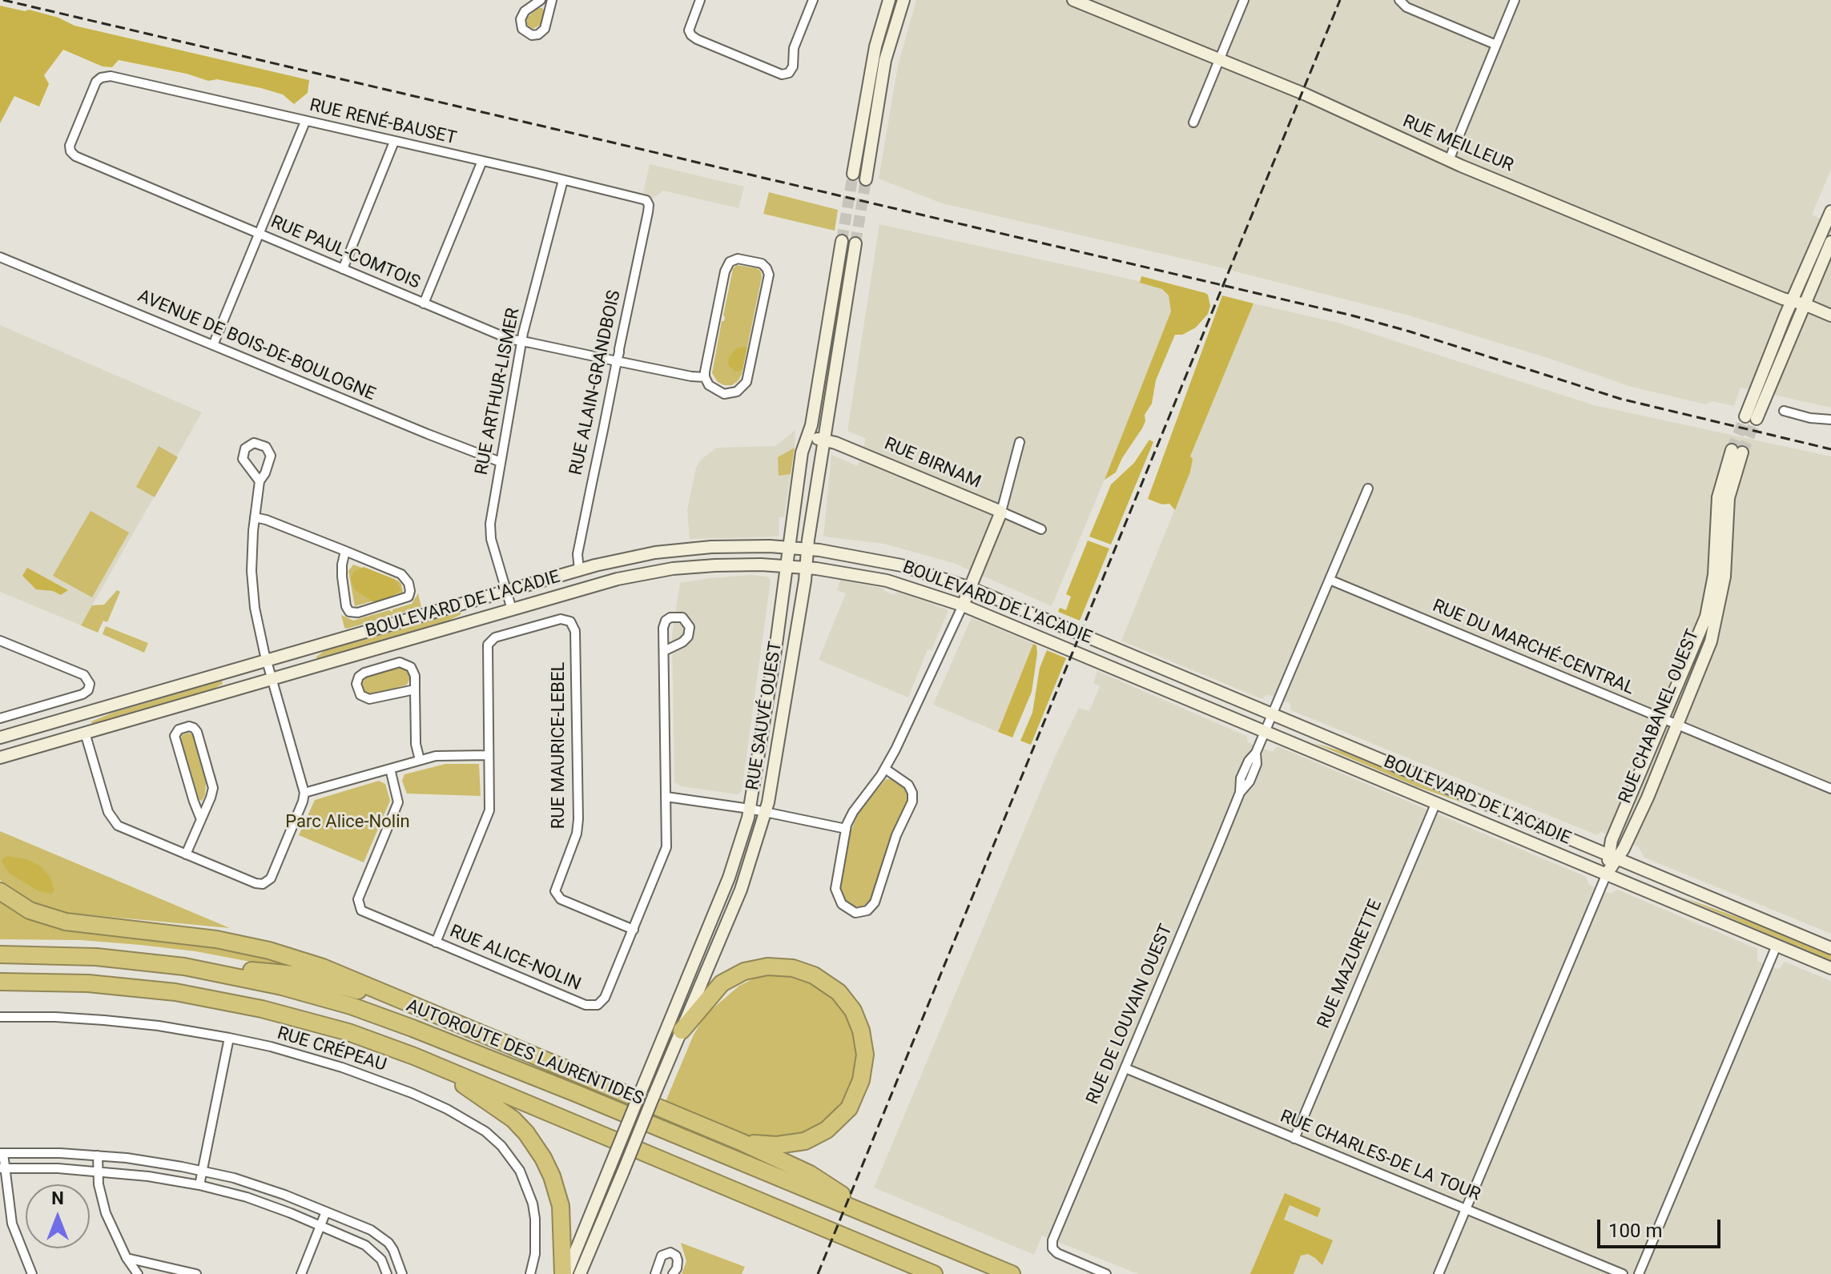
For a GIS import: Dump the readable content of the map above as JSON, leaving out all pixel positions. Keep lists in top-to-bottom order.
{
  "streets": {
    "highway": ["AUTOROUTE DES LAURENTIDES"],
    "main road": [
      "RUE MEILLEUR",
      "RUE BIRNAM",
      "BOULEVARD DE L'ACADIE",
      "RUE SAUVÉ OUEST",
      "RUE CHABANEL OUEST"
    ],
    "street": [
      "RUE RENÉ-BAUSET",
      "RUE PAUL-COMTOIS",
      "AVENUE DE BOIS-DE-BOULOGNE",
      "RUE ALAIN-GRANDBOIS",
      "RUE ARTHUR-LISMER",
      "RUE DU MARCHÉ-CENTRAL",
      "RUE MAURICE-LEBEL",
      "RUE ALICE-NOLIN",
      "RUE MAZURETTE",
      "RUE DE LOUVAIN OUEST",
      "RUE CRÉPEAU",
      "RUE CHARLES-DE LA TOUR"
    ]
  },
  "crossings": [
    ["RUE RENÉ-BAUSET", "RUE PAUL-COMTOIS"],
    ["RUE RENÉ-BAUSET", "RUE ALAIN-GRANDBOIS"],
    ["RUE RENÉ-BAUSET", "RUE ARTHUR-LISMER"],
    ["RUE PAUL-COMTOIS", "RUE ALAIN-GRANDBOIS"],
    ["RUE PAUL-COMTOIS", "RUE ARTHUR-LISMER"],
    ["AVENUE DE BOIS-DE-BOULOGNE", "RUE ARTHUR-LISMER"],
    ["RUE ALAIN-GRANDBOIS", "BOULEVARD DE L'ACADIE"],
    ["RUE ARTHUR-LISMER", "BOULEVARD DE L'ACADIE"],
    ["RUE BIRNAM", "RUE SAUVÉ OUEST"],
    ["BOULEVARD DE L'ACADIE", "RUE SAUVÉ OUEST"],
    ["BOULEVARD DE L'ACADIE", "RUE CHABANEL OUEST"],
    ["BOULEVARD DE L'ACADIE", "RUE MAZURETTE"],
    ["BOULEVARD DE L'ACADIE", "RUE DE LOUVAIN OUEST"],
    ["RUE DU MARCHÉ-CENTRAL", "RUE CHABANEL OUEST"],
    ["RUE DU MARCHÉ-CENTRAL", "RUE DE LOUVAIN OUEST"],
    ["RUE CHABANEL OUEST", "RUE CHARLES-DE LA TOUR"],
    ["RUE MAURICE-LEBEL", "RUE ALICE-NOLIN"],
    ["RUE MAZURETTE", "RUE CHARLES-DE LA TOUR"],
    ["RUE DE LOUVAIN OUEST", "RUE CHARLES-DE LA TOUR"]
  ],
  "parks": ["Parc Alice-Nolin"],
  "scale_bar": "100 m",
  "north": "top"
}
